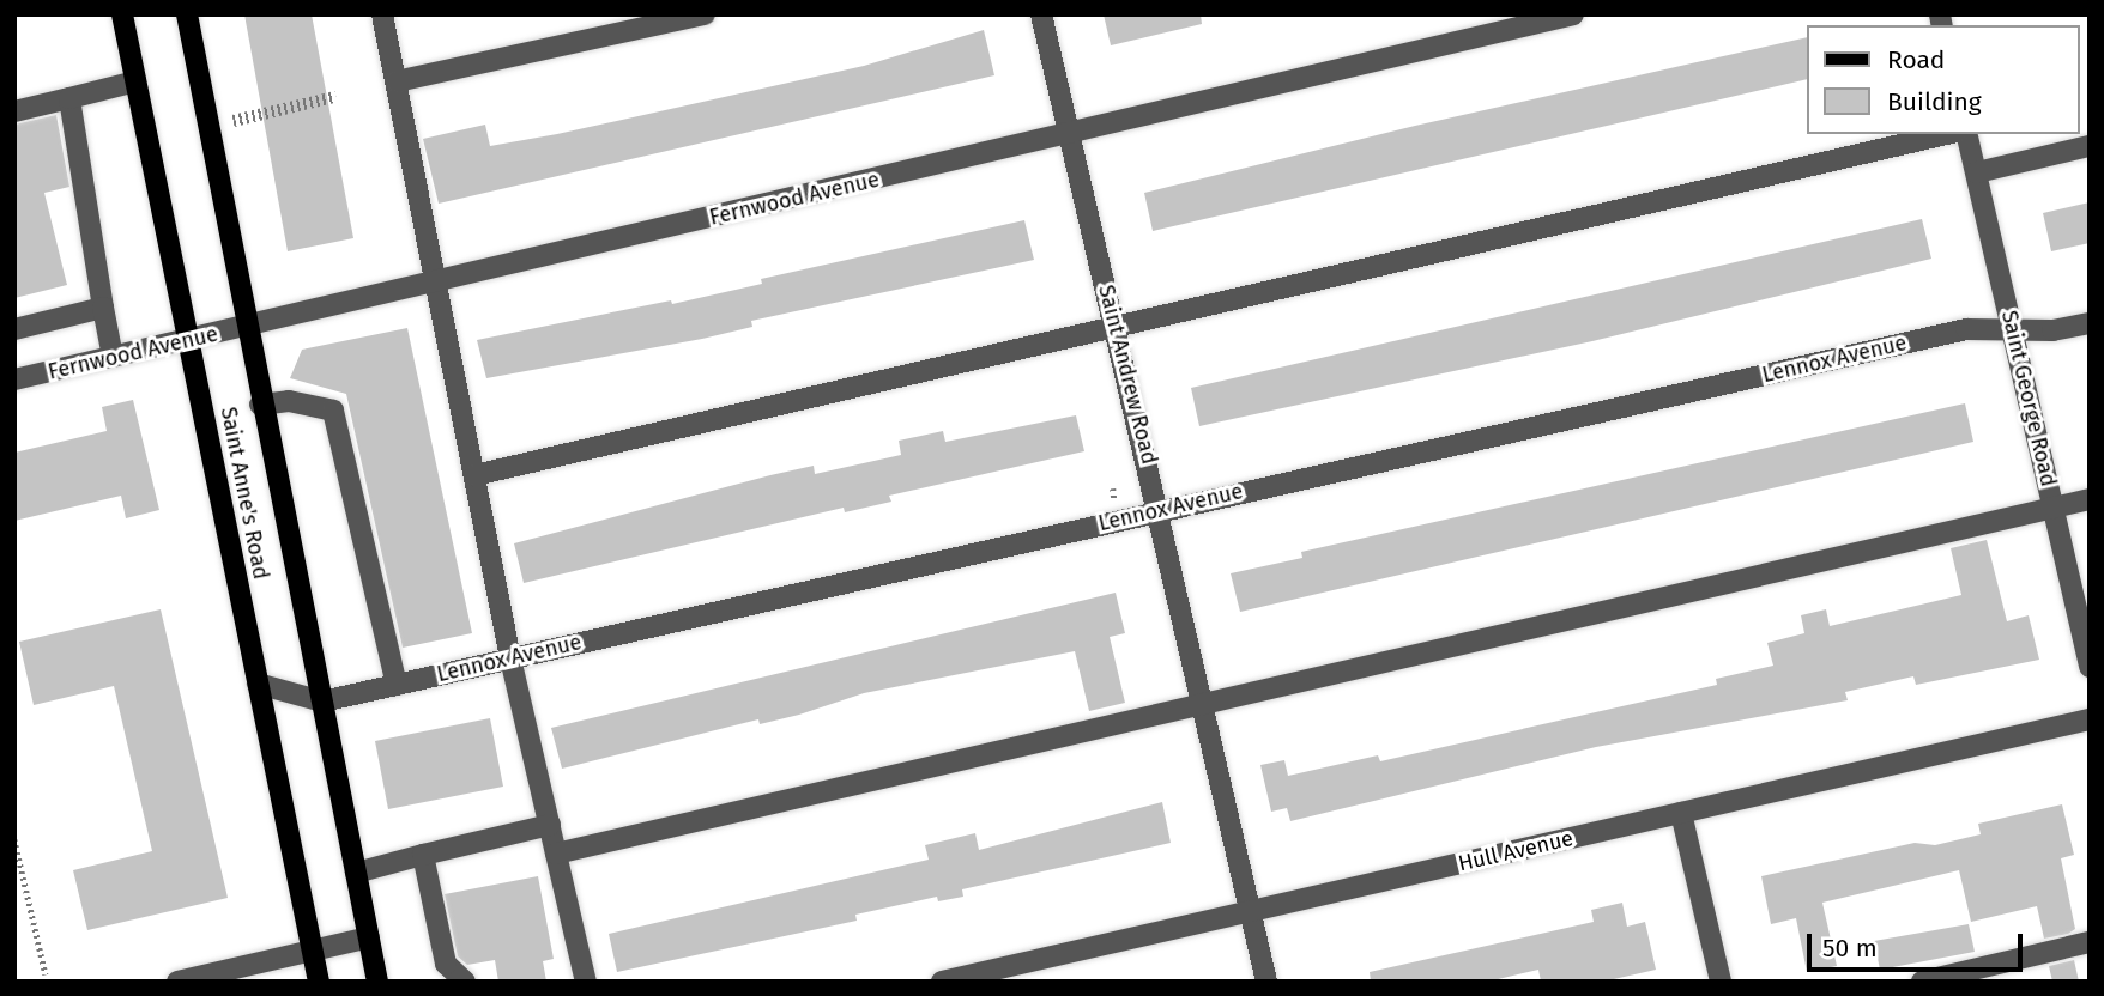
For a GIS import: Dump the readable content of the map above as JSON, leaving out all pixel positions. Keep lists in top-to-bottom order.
{
  "streets": {
    "main road": ["Saint Anne's Road"],
    "street": [
      "Fernwood Avenue",
      "Lennox Avenue",
      "Saint Andrew Road",
      "Saint George Road",
      "Hull Avenue"
    ]
  },
  "crossings": [
    ["Fernwood Avenue", "Saint Andrew Road"],
    ["Fernwood Avenue", "Saint Anne's Road"],
    ["Lennox Avenue", "Saint Andrew Road"],
    ["Lennox Avenue", "Saint George Road"],
    ["Lennox Avenue", "Saint Anne's Road"],
    ["Saint Andrew Road", "Hull Avenue"]
  ],
  "legend": ["Road", "Building"],
  "scale_bar": "50 m"
}
